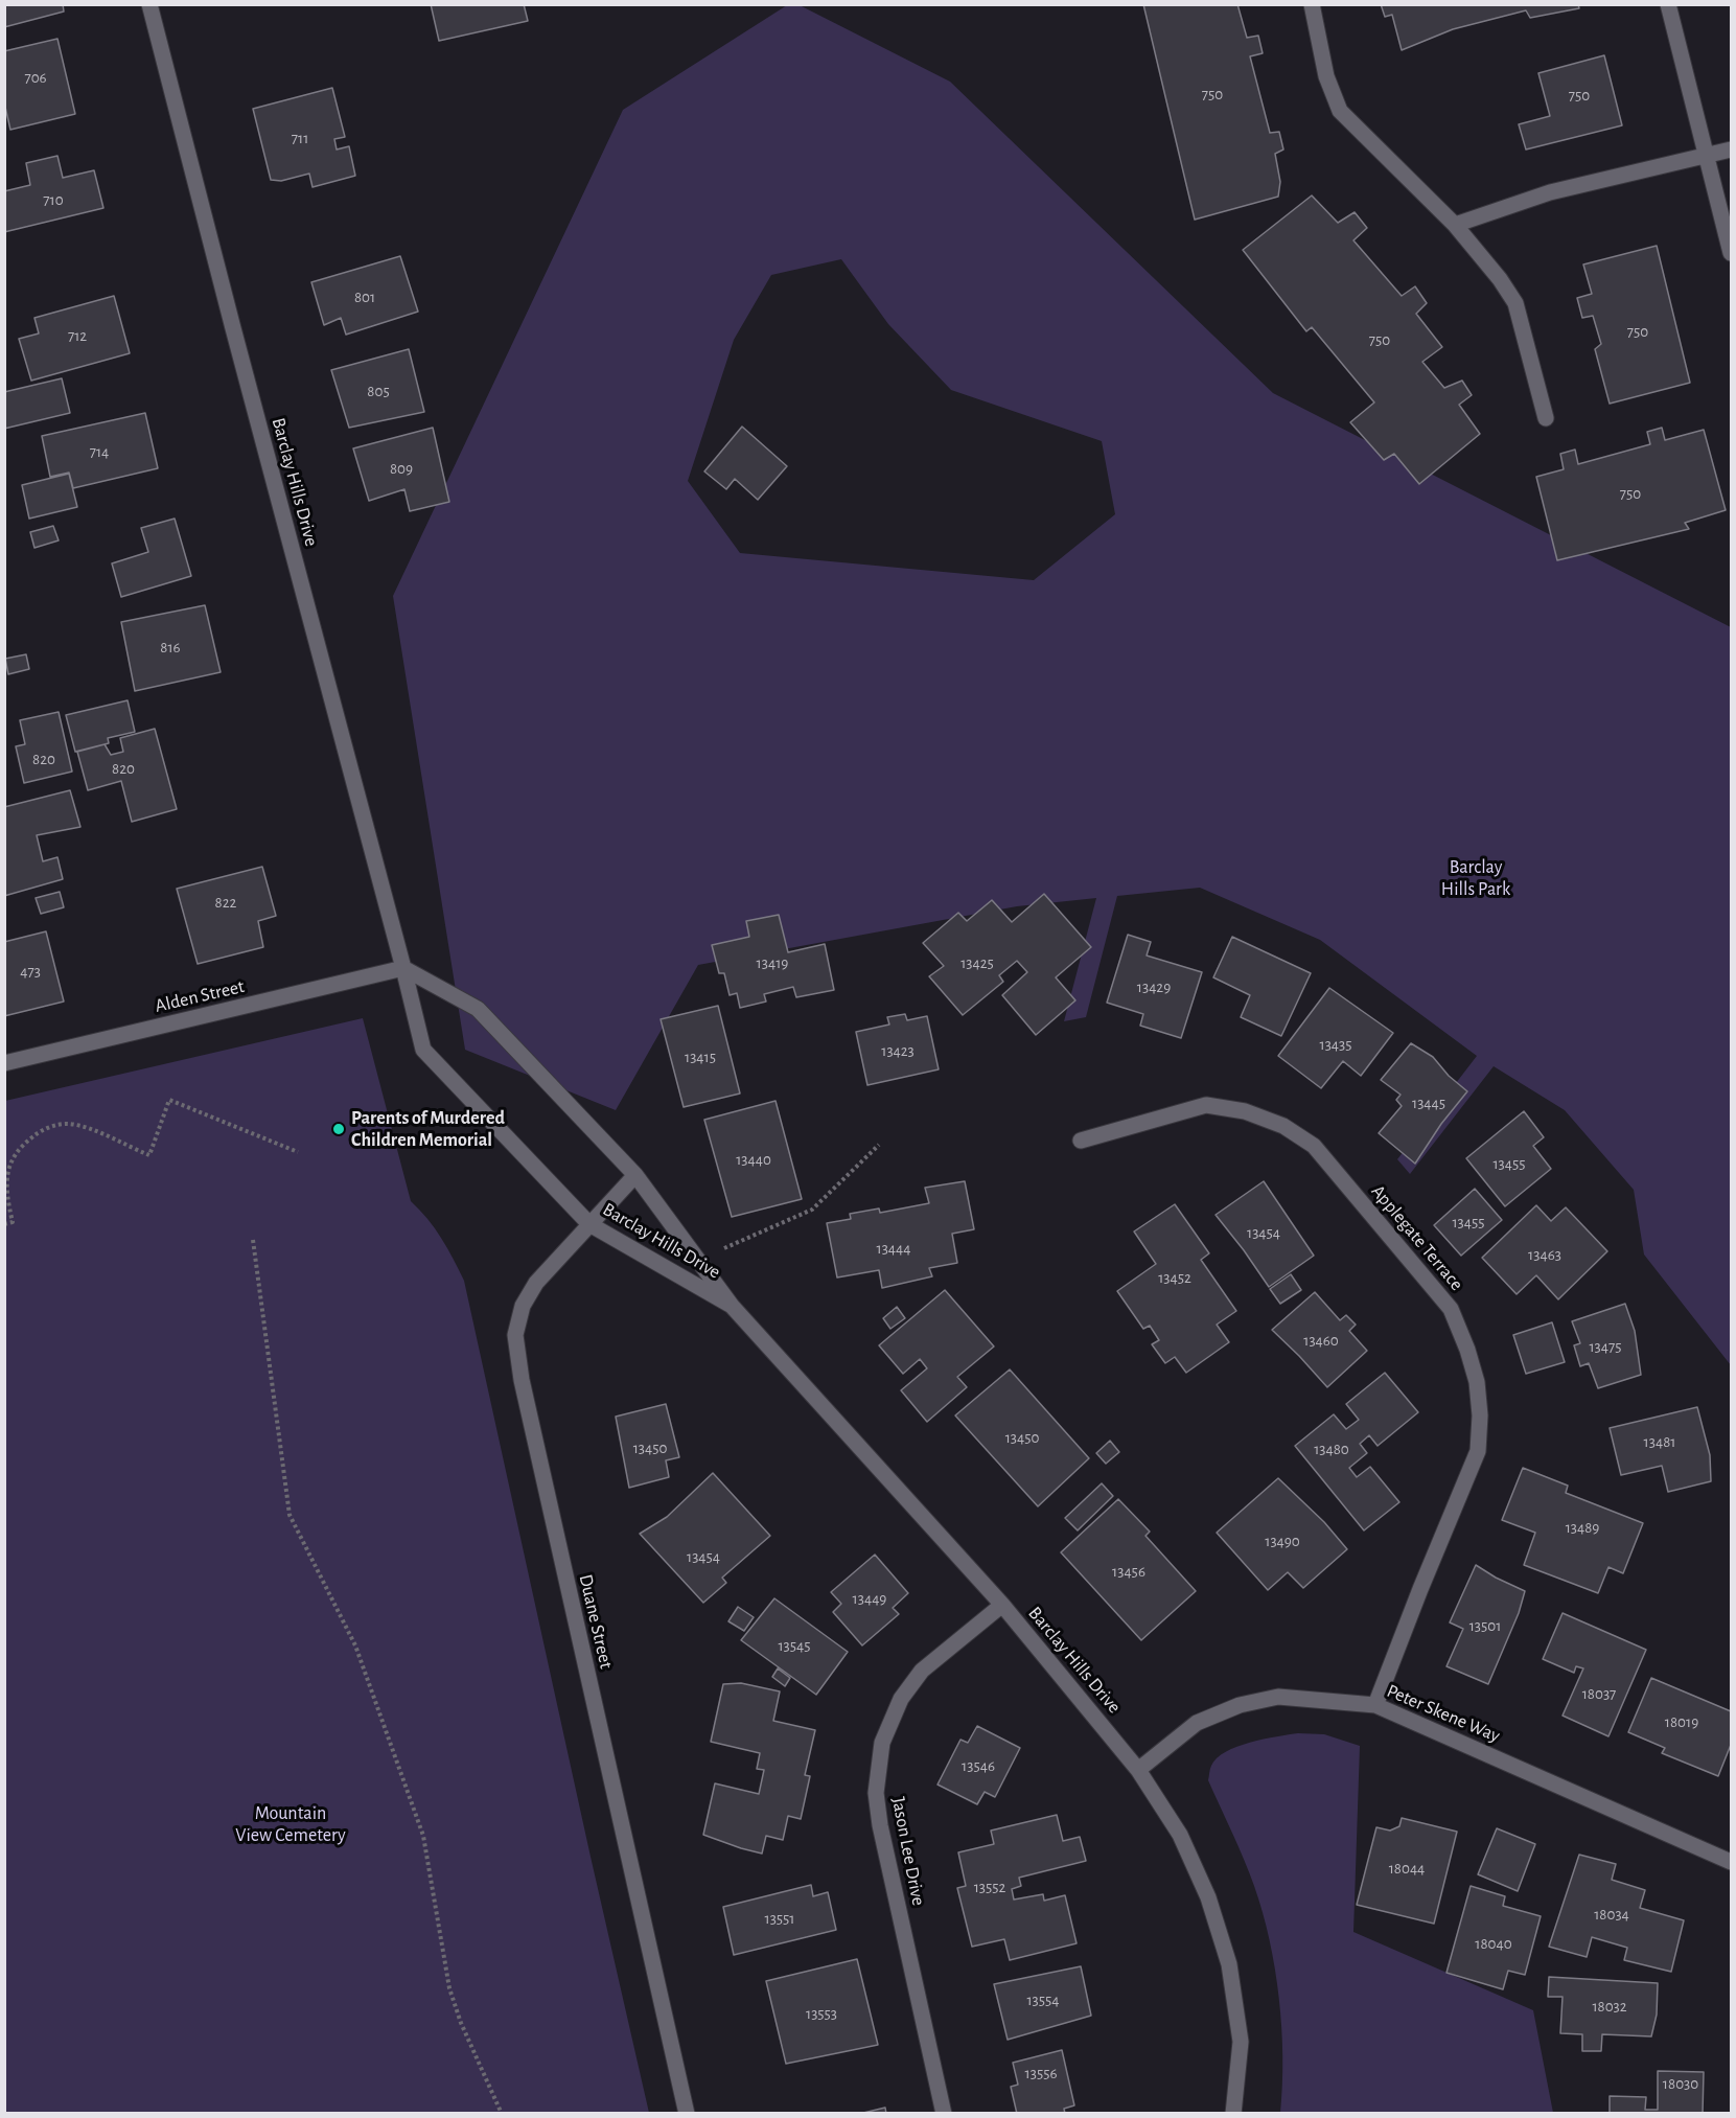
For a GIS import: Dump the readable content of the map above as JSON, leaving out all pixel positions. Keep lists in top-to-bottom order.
{
  "streets": {
    "street": [
      "Barclay Hills Drive",
      "Alden Street",
      "Applegate Terrace",
      "Duane Street",
      "Peter Skene Way",
      "Jason Lee Drive"
    ]
  },
  "crossings": [
    ["Barclay Hills Drive", "Alden Street"],
    ["Barclay Hills Drive", "Duane Street"],
    ["Barclay Hills Drive", "Peter Skene Way"],
    ["Barclay Hills Drive", "Jason Lee Drive"],
    ["Applegate Terrace", "Peter Skene Way"]
  ],
  "parks": ["Barclay Hills Park", "Mountain View Cemetery"],
  "places": ["Parents of Murdered Children Memorial"],
  "house_numbers": [
    "706",
    "750",
    "750",
    "711",
    "710",
    "801",
    "750",
    "712",
    "750",
    "805",
    "714",
    "809",
    "750",
    "816",
    "820",
    "820",
    "822",
    "13419",
    "13425",
    "473",
    "13429",
    "13435",
    "13423",
    "13415",
    "13445",
    "13440",
    "13455",
    "13455",
    "13454",
    "13444",
    "13463",
    "13452",
    "13460",
    "13475",
    "13450",
    "13481",
    "13450",
    "13480",
    "13489",
    "13490",
    "13454",
    "13456",
    "13449",
    "13501",
    "13545",
    "18037",
    "18019",
    "13546",
    "18044",
    "13552",
    "18034",
    "13551",
    "18040",
    "13554",
    "18032",
    "13553",
    "13556",
    "18030"
  ]
}
